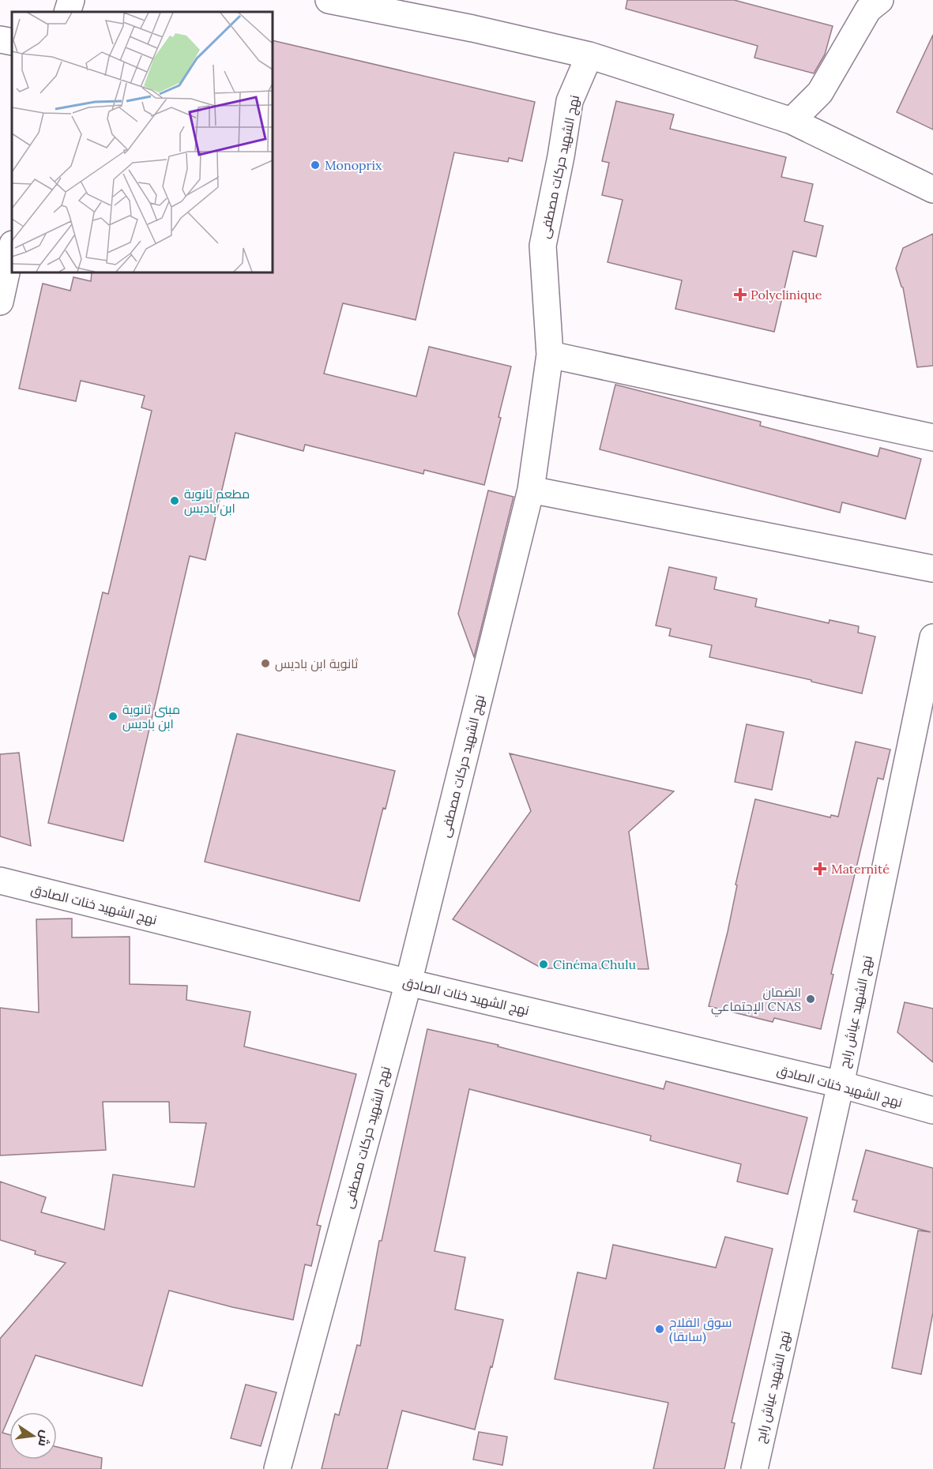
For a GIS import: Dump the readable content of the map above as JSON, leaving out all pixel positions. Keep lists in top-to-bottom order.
{
  "streets": {
    "street": ["نهج الشهيد حركات مصطفى", "نهج الشهيد خنات الصادق", "نهج الشهيد عياش رابح"]
  },
  "crossings": [
    ["نهج الشهيد حركات مصطفى", "نهج الشهيد خنات الصادق"],
    ["نهج الشهيد خنات الصادق", "نهج الشهيد عياش رابح"]
  ],
  "places": {
    "other": [
      "Monoprix",
      "مطعم ثانوية ابن باديس",
      "ثانوية ابن باديس",
      "مبنى ثانوية ابن باديس",
      "Cinéma Chulu",
      "الضمان الإجتماعي CNAS",
      "سوق الفلاح (سابقا)"
    ],
    "health": ["Polyclinique", "Maternité"]
  },
  "north": "right"
}
